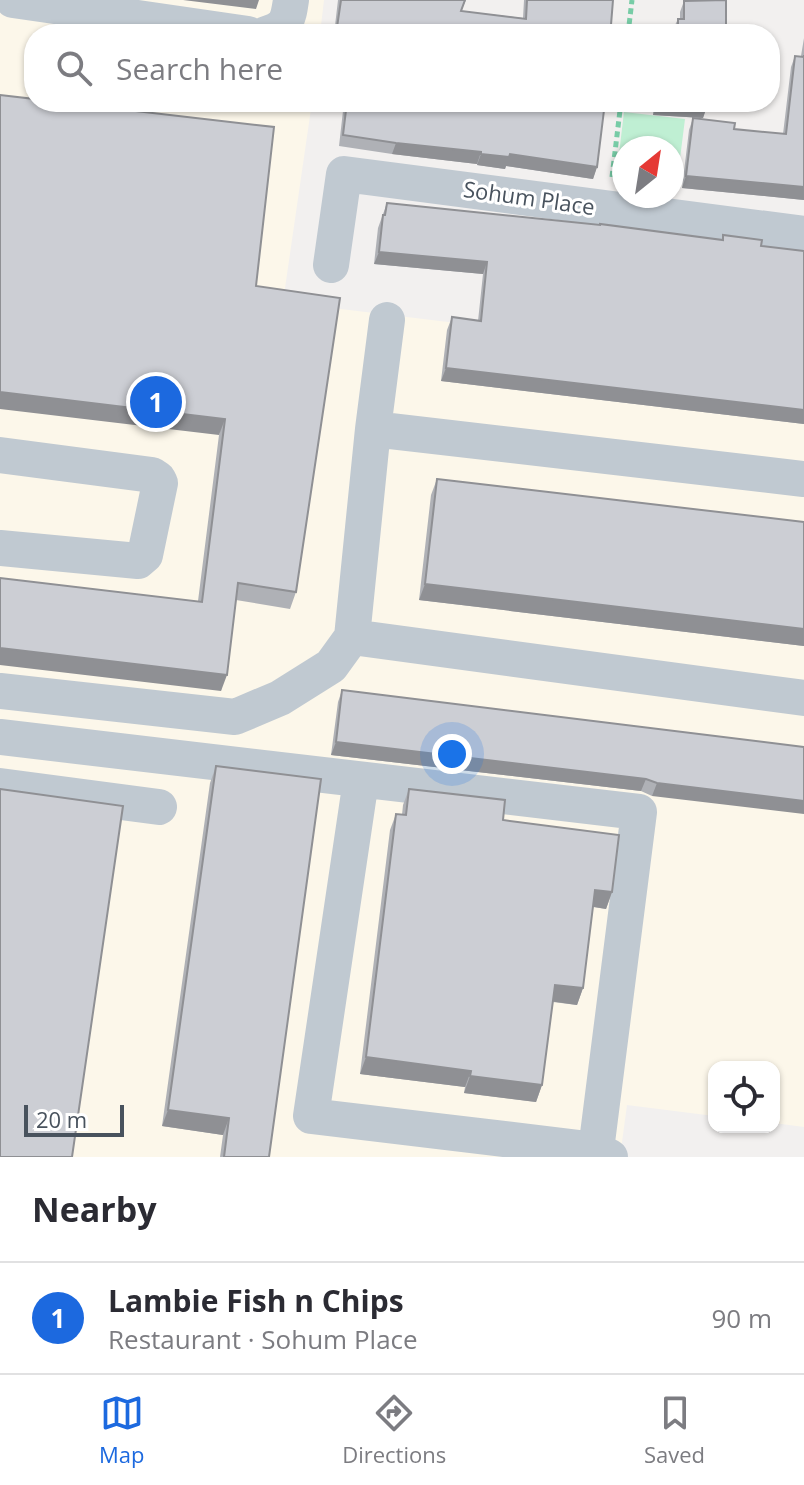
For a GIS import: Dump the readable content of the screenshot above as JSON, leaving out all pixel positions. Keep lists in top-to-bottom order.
{
  "streets": {
    "street": ["Sohum Place"]
  },
  "scale_bar": "20 m",
  "north": "top right",
  "page": {
    "search": "Search here",
    "pins": "1",
    "scale": "20 m",
    "heading": "Nearby",
    "list": [
      {
        "mark": "1",
        "name": "Lambie Fish n Chips",
        "note": "Restaurant · Sohum Place",
        "value": "90 m"
      }
    ],
    "nav": ["Map", "Directions", "Saved"]
  }
}
